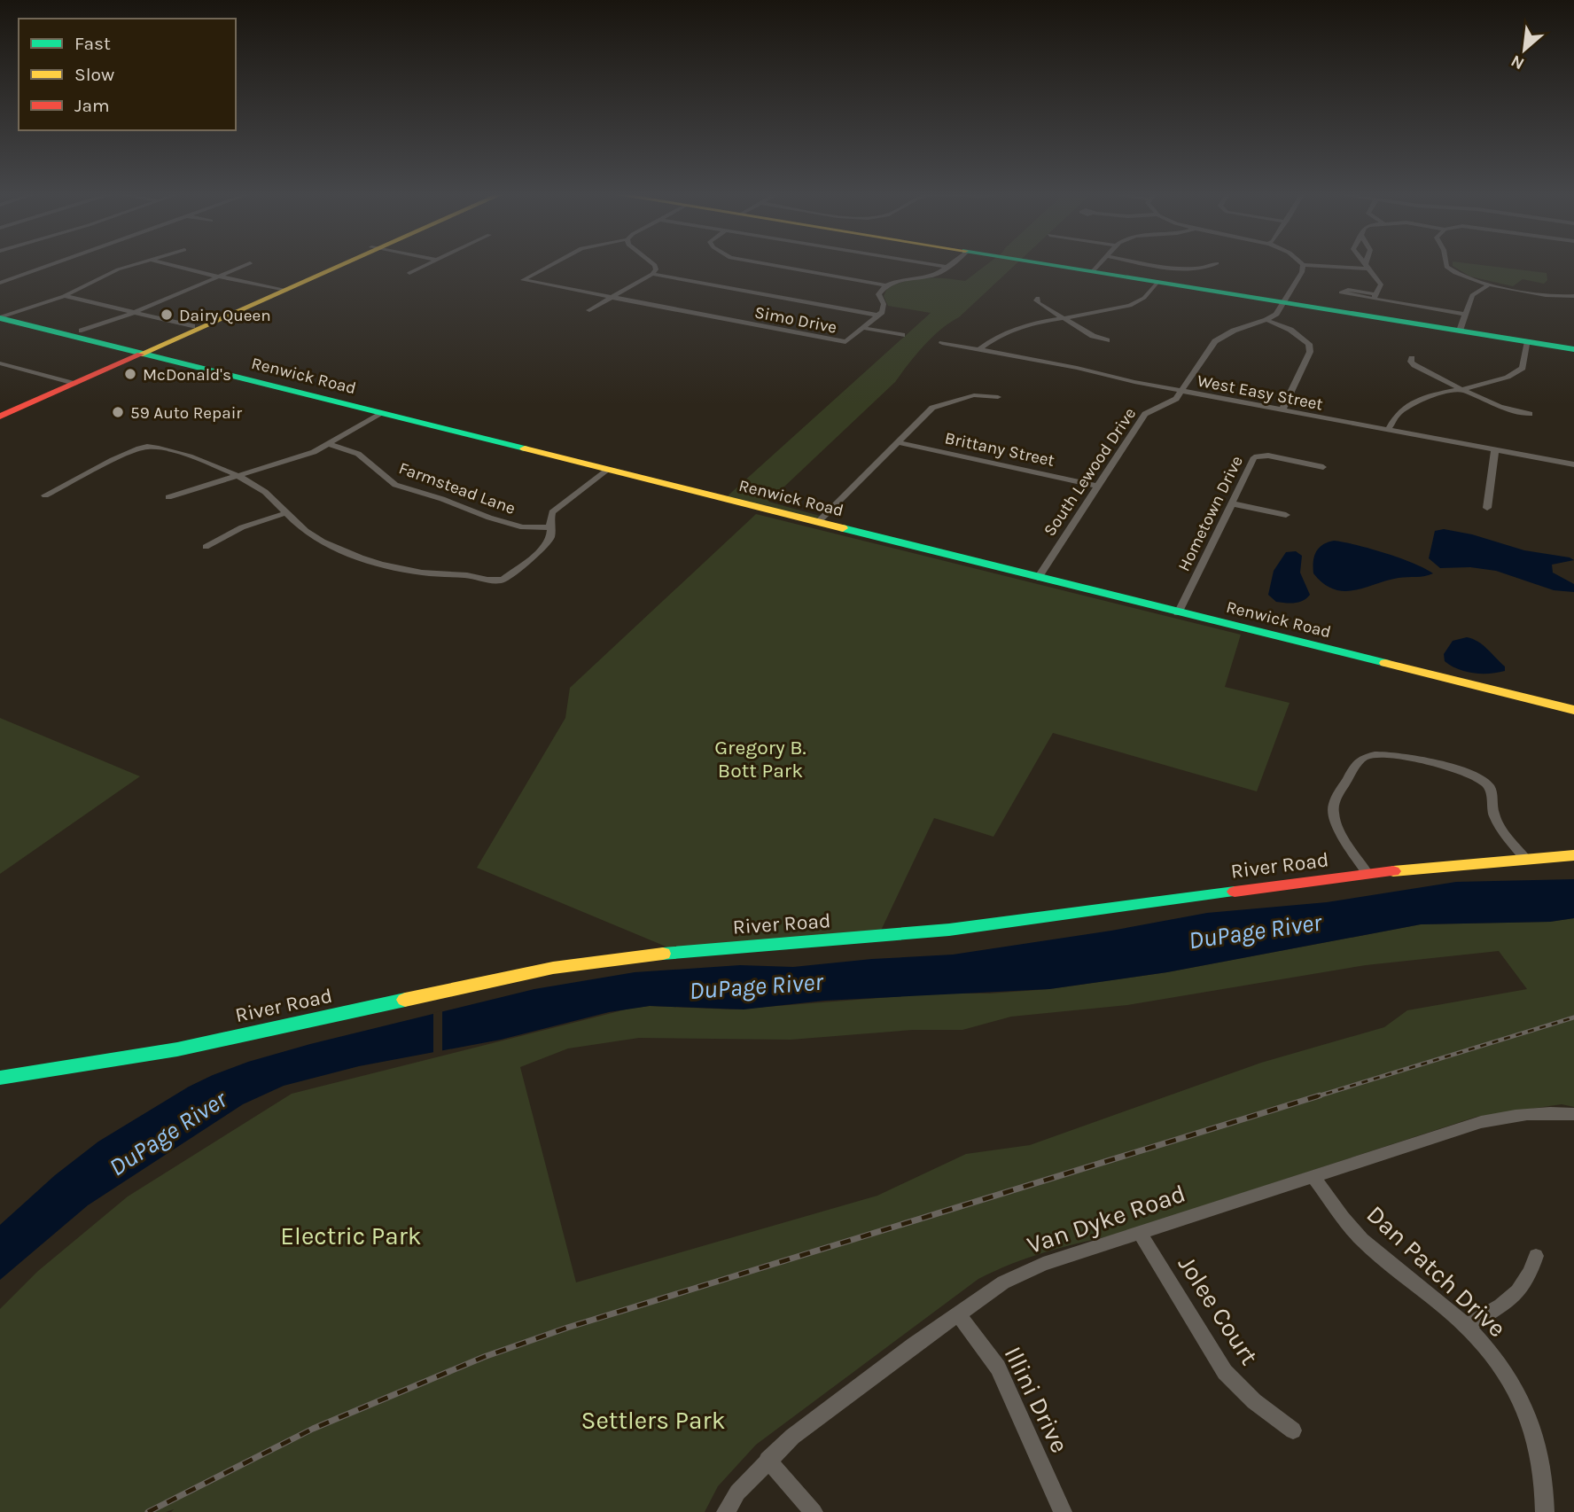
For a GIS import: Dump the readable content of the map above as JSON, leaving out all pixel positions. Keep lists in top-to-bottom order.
{
  "streets": {
    "street": [
      "Simo Drive",
      "Renwick Road",
      "West Easy Street",
      "Brittany Street",
      "South Lewood Drive",
      "Farmstead Lane",
      "Hometown Drive",
      "River Road",
      "Van Dyke Road",
      "Dan Patch Drive",
      "Jolee Court",
      "Illini Drive"
    ]
  },
  "crossings": [
    ["Renwick Road", "South Lewood Drive"],
    ["Renwick Road", "Hometown Drive"],
    ["West Easy Street", "South Lewood Drive"],
    ["Brittany Street", "South Lewood Drive"],
    ["Van Dyke Road", "Dan Patch Drive"],
    ["Van Dyke Road", "Jolee Court"],
    ["Van Dyke Road", "Illini Drive"]
  ],
  "water": ["DuPage River"],
  "parks": ["Gregory B. Bott Park", "Electric Park", "Settlers Park"],
  "places": ["Dairy Queen", "McDonald's", "59 Auto Repair"],
  "legend": ["Fast", "Slow", "Jam"],
  "north": "bottom left"
}
